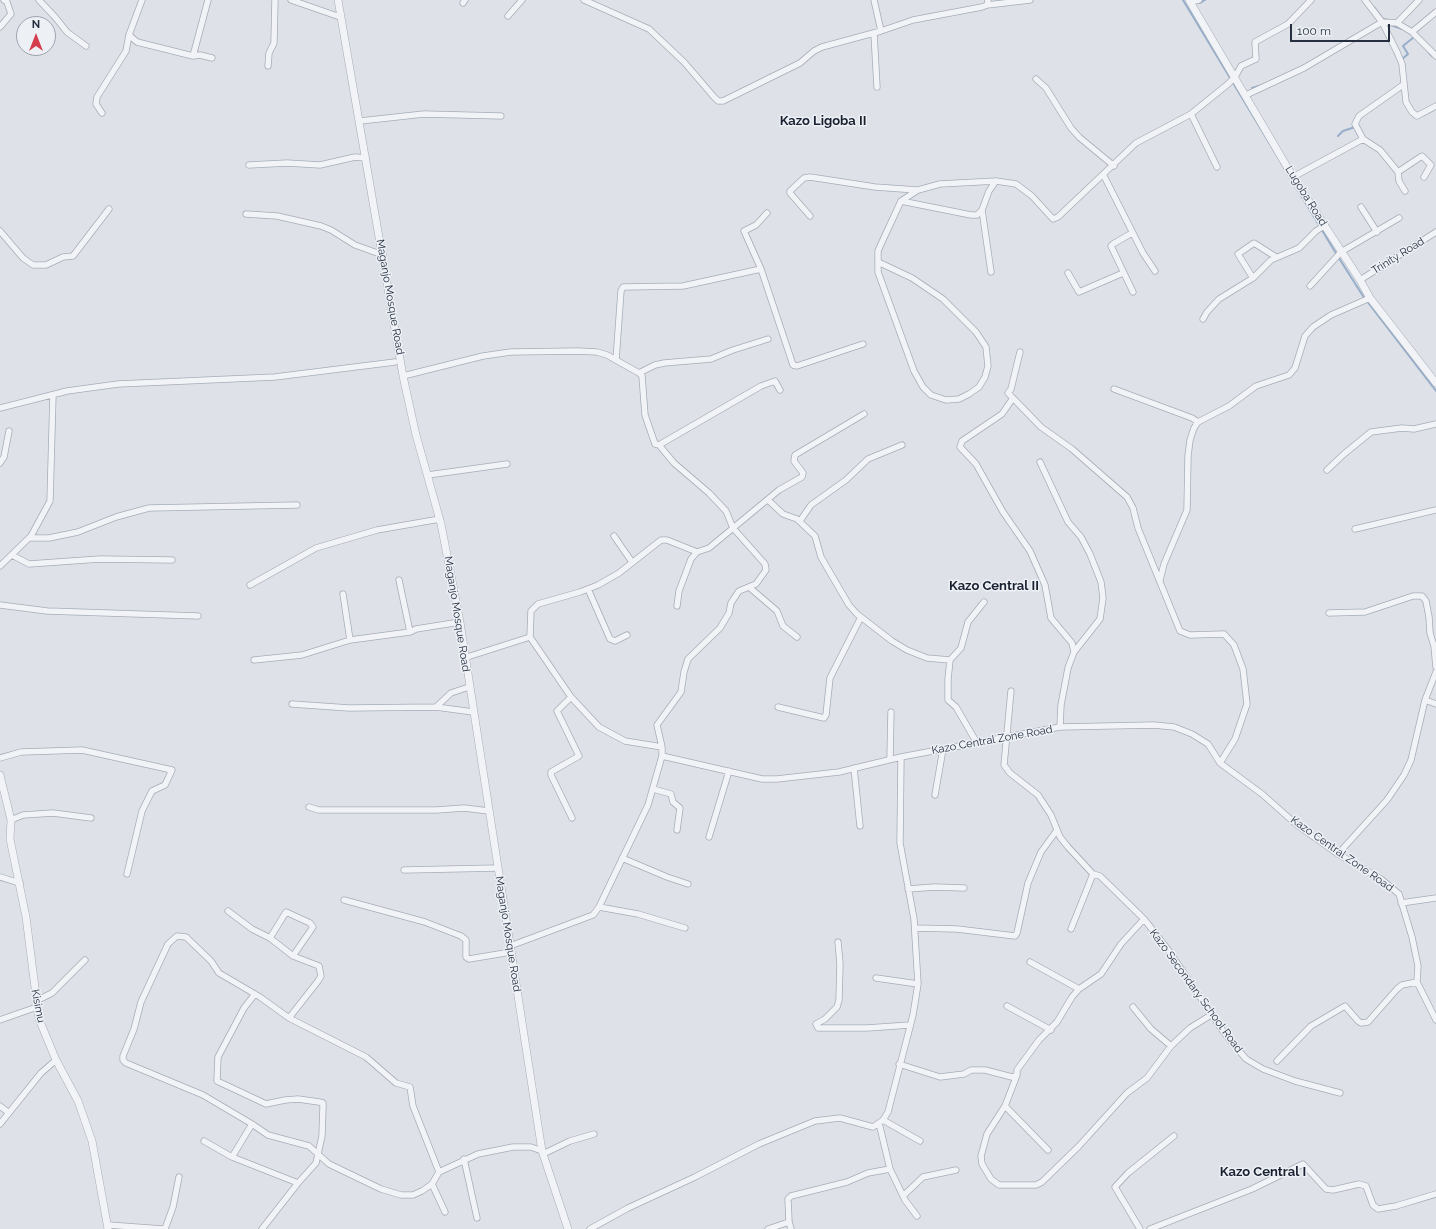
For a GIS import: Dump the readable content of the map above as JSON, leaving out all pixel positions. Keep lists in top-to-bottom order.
{
  "streets": {
    "street": [
      "Lugoba Road",
      "Trinity Road",
      "Maganjo Mosque Road",
      "Kazo Central Zone Road",
      "Kazo Secondary School Road",
      "Kisimu"
    ]
  },
  "crossings": [
    ["Lugoba Road", "Trinity Road"],
    ["Kazo Central Zone Road", "Kazo Secondary School Road"]
  ],
  "districts": ["Kazo Ligoba II", "Kazo Central II", "Kazo Central I"],
  "scale_bar": "100 m",
  "north": "top"
}
